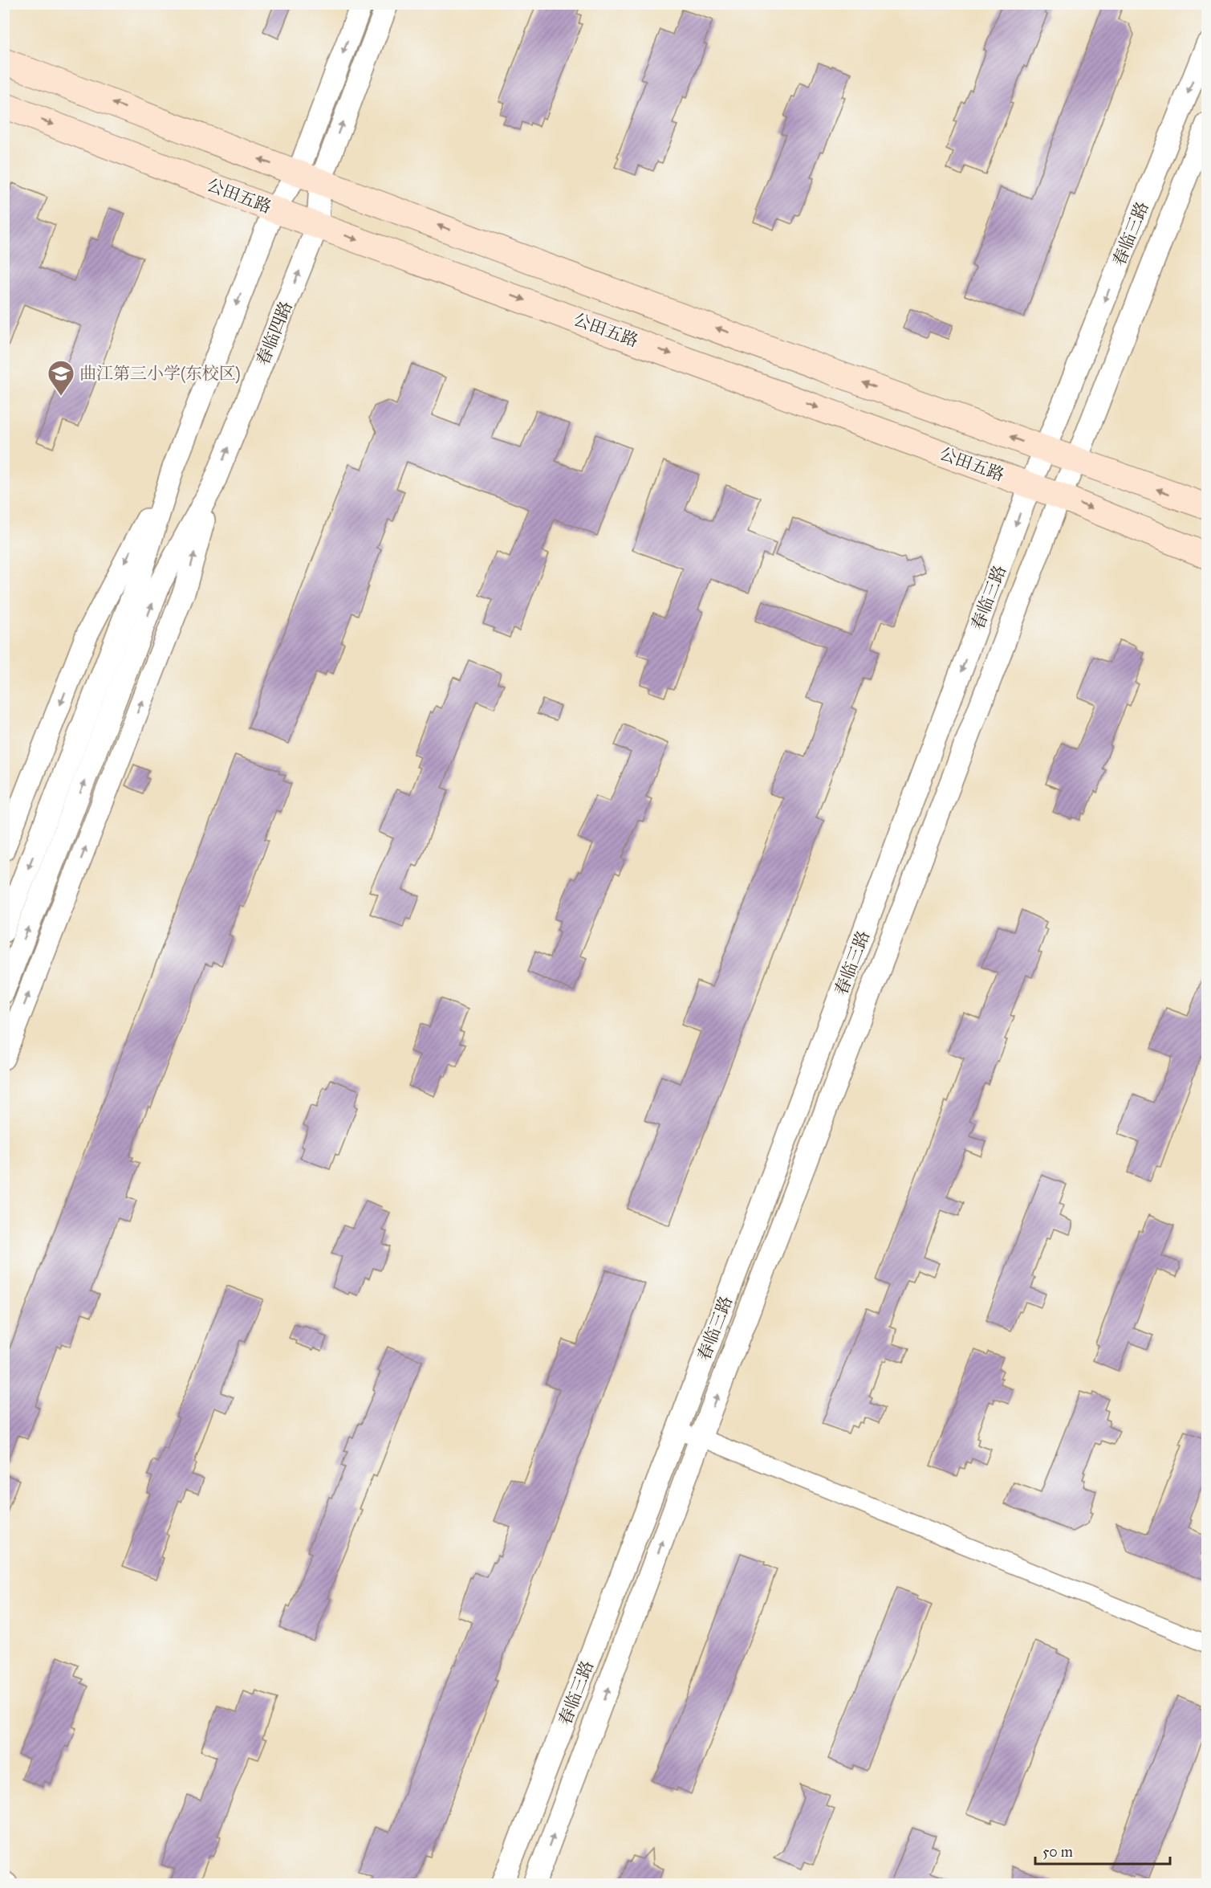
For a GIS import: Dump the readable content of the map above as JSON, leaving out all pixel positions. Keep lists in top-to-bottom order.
{
  "streets": {
    "main road": ["公田五路"],
    "street": ["春临三路", "春临四路"]
  },
  "crossings": [
    ["公田五路", "春临三路"],
    ["公田五路", "春临四路"]
  ],
  "places": {
    "school or university": ["曲江第三小学(东校区)"]
  },
  "scale_bar": "50 m"
}
